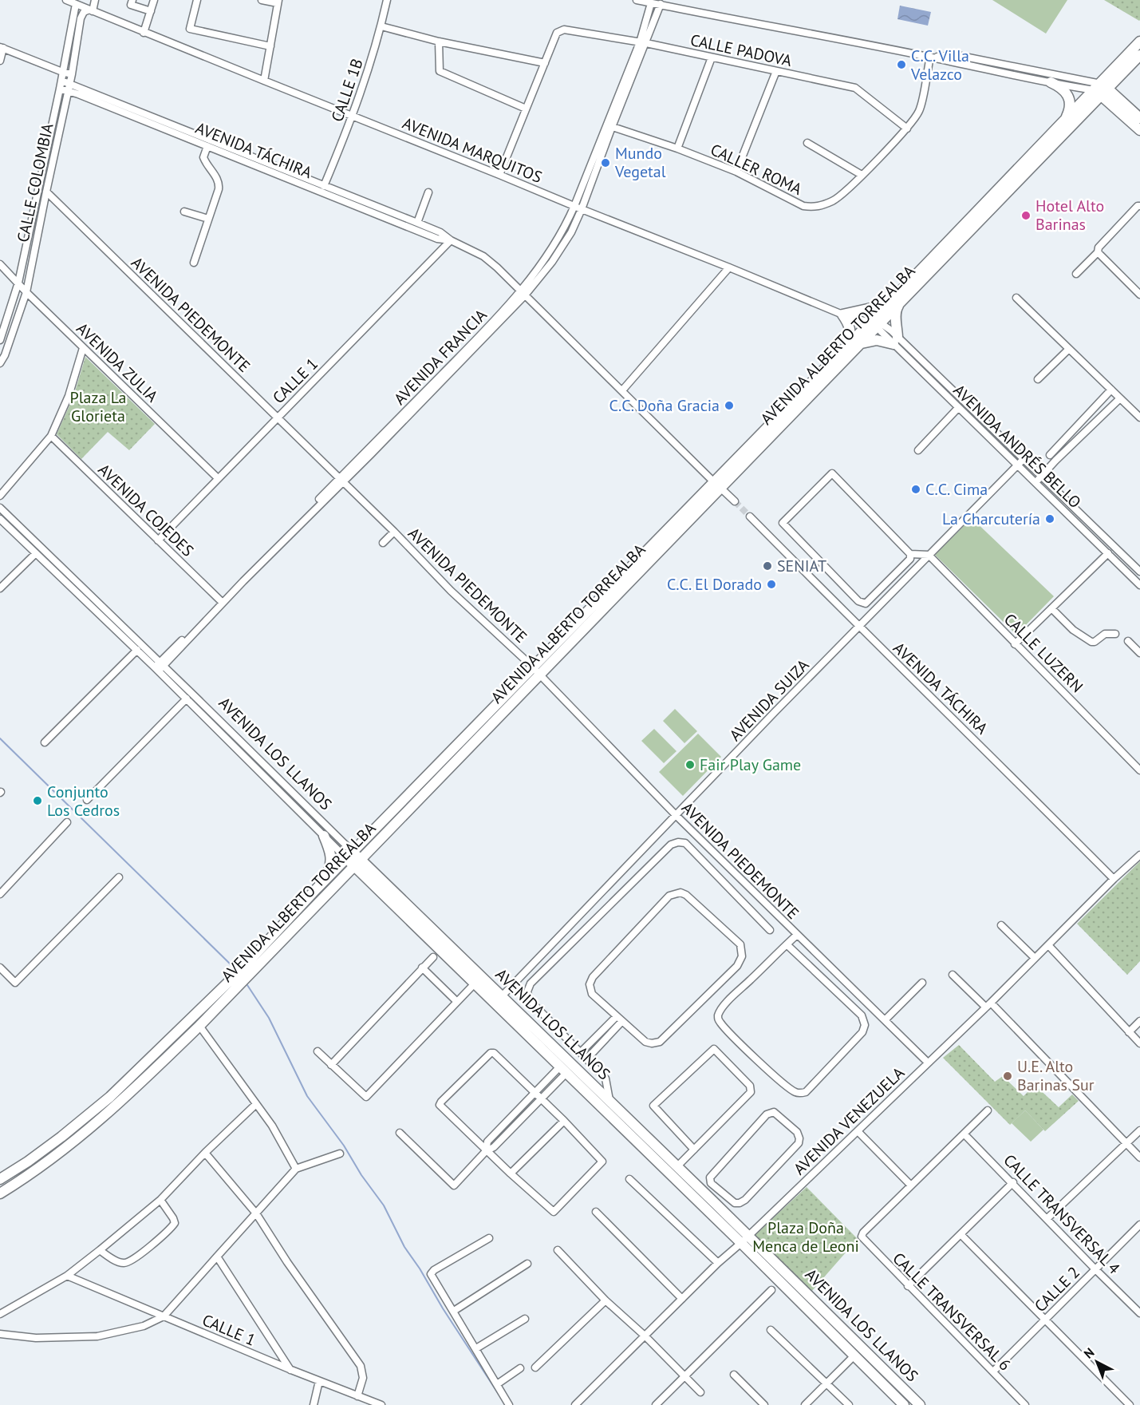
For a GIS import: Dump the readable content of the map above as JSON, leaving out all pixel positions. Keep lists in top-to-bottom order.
{
  "streets": {
    "main road": ["AVENIDA ALBERTO TORREALBA", "AVENIDA LOS LLANOS"],
    "street": [
      "CALLE PADOVA",
      "CALLE 1B",
      "AVENIDA TÁCHIRA",
      "AVENIDA MARQUITOS",
      "CALLER ROMA",
      "CALLE COLOMBIA",
      "AVENIDA PIEDEMONTE",
      "AVENIDA FRANCIA",
      "AVENIDA ZULIA",
      "CALLE 1",
      "AVENIDA ANDRÉS BELLO",
      "AVENIDA COJEDES",
      "CALLE LUZERN",
      "AVENIDA SUIZA",
      "AVENIDA VENEZUELA",
      "CALLE TRANSVERSAL 4",
      "CALLE 2",
      "CALLE TRANSVERSAL 6"
    ]
  },
  "crossings": [
    ["CALLE PADOVA", "CALLER ROMA"],
    ["CALLE PADOVA", "AVENIDA FRANCIA"],
    ["CALLE 1B", "AVENIDA MARQUITOS"],
    ["AVENIDA TÁCHIRA", "CALLE COLOMBIA"],
    ["AVENIDA TÁCHIRA", "AVENIDA SUIZA"],
    ["AVENIDA TÁCHIRA", "AVENIDA VENEZUELA"],
    ["AVENIDA MARQUITOS", "CALLE COLOMBIA"],
    ["AVENIDA MARQUITOS", "AVENIDA ALBERTO TORREALBA"],
    ["AVENIDA MARQUITOS", "AVENIDA FRANCIA"],
    ["AVENIDA MARQUITOS", "AVENIDA ANDRÉS BELLO"],
    ["CALLER ROMA", "AVENIDA FRANCIA"],
    ["CALLE COLOMBIA", "AVENIDA PIEDEMONTE"],
    ["CALLE COLOMBIA", "AVENIDA ZULIA"],
    ["AVENIDA PIEDEMONTE", "AVENIDA ALBERTO TORREALBA"],
    ["AVENIDA PIEDEMONTE", "AVENIDA FRANCIA"],
    ["AVENIDA PIEDEMONTE", "CALLE 1"],
    ["AVENIDA PIEDEMONTE", "AVENIDA SUIZA"],
    ["AVENIDA PIEDEMONTE", "AVENIDA VENEZUELA"],
    ["AVENIDA ALBERTO TORREALBA", "AVENIDA ANDRÉS BELLO"],
    ["AVENIDA ALBERTO TORREALBA", "AVENIDA LOS LLANOS"],
    ["AVENIDA FRANCIA", "AVENIDA COJEDES"],
    ["AVENIDA FRANCIA", "AVENIDA LOS LLANOS"],
    ["AVENIDA ZULIA", "CALLE 1"],
    ["CALLE 1", "AVENIDA COJEDES"],
    ["AVENIDA ANDRÉS BELLO", "AVENIDA SUIZA"],
    ["CALLE LUZERN", "AVENIDA SUIZA"],
    ["AVENIDA SUIZA", "AVENIDA LOS LLANOS"],
    ["AVENIDA LOS LLANOS", "AVENIDA VENEZUELA"],
    ["CALLE TRANSVERSAL 4", "CALLE 2"],
    ["CALLE 2", "CALLE TRANSVERSAL 6"]
  ],
  "parks": ["Plaza La Glorieta", "Plaza Doña Menca de Leoni"],
  "places": [
    "C.C. Villa Velazco",
    "Mundo Vegetal",
    "Hotel Alto Barinas",
    "C.C. Doña Gracia",
    "C.C. Cima",
    "La Charcutería",
    "SENIAT",
    "C.C. El Dorado",
    "Fair Play Game",
    "Conjunto Los Cedros",
    "U.E. Alto Barinas Sur"
  ],
  "north": "top left"
}
